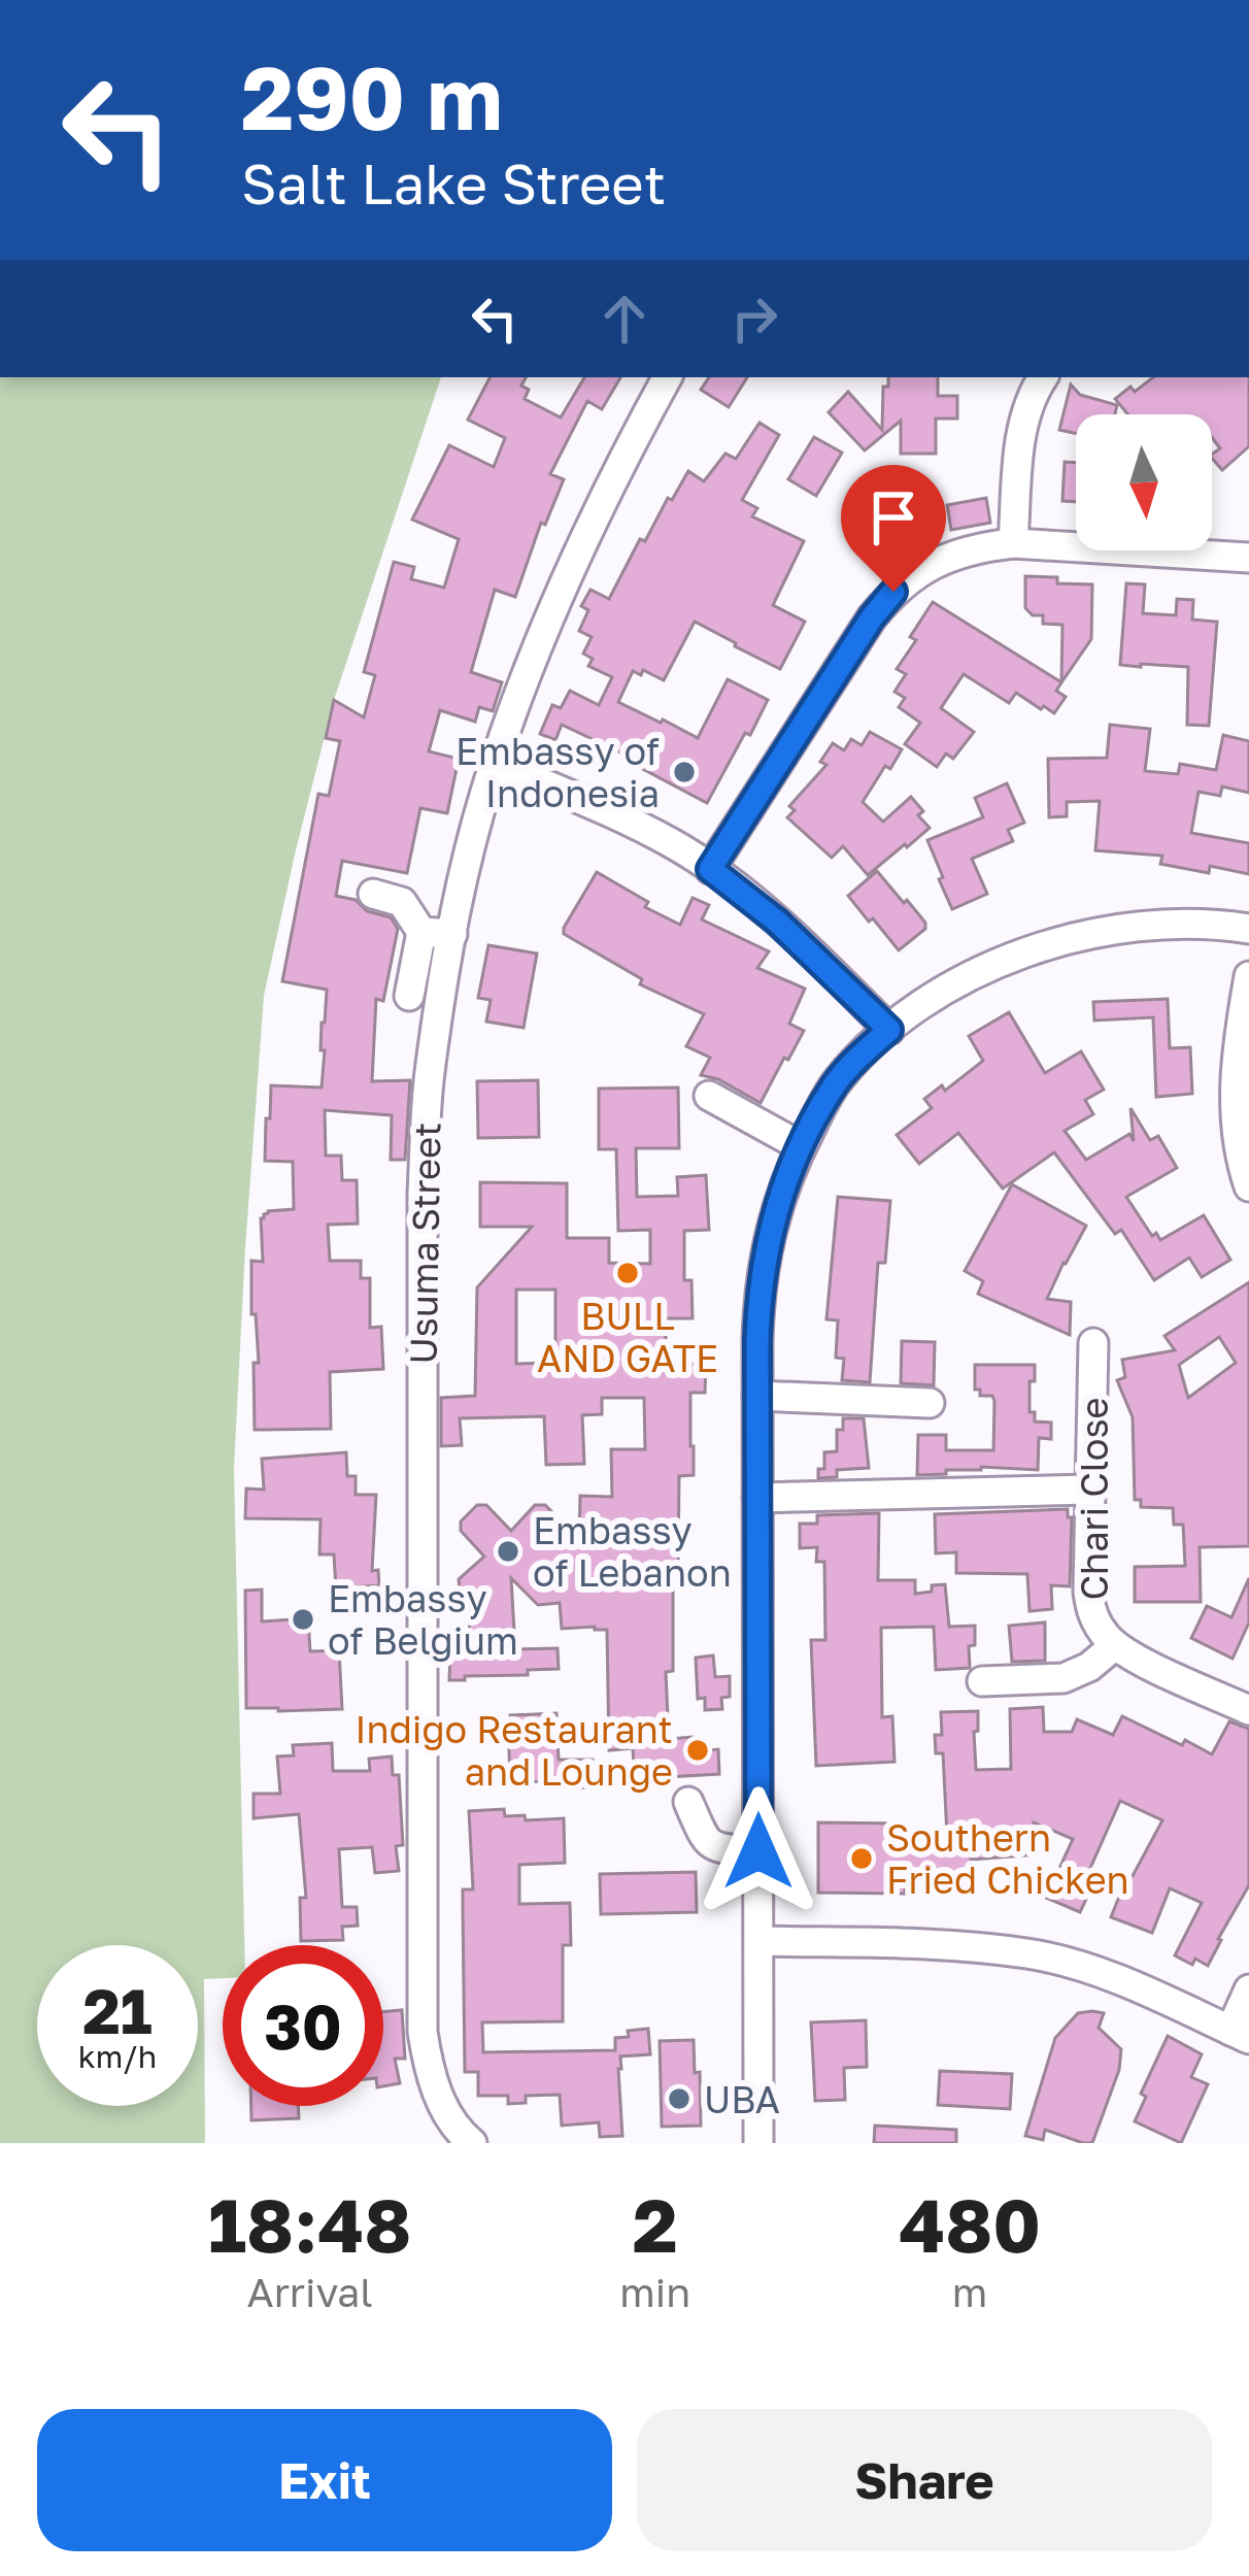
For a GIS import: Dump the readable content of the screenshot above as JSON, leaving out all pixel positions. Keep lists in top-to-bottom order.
{
  "streets": {
    "street": ["Usuma Street", "Chari Close"]
  },
  "places": [
    "Embassy of Indonesia",
    "BULL AND GATE",
    "Embassy of Lebanon",
    "Embassy of Belgium",
    "Indigo Restaurant and Lounge",
    "Southern Fried Chicken",
    "UBA"
  ],
  "north": "bottom",
  "page": {
    "turn": ["290 m", "Salt Lake Street"],
    "speed": "21 km/h",
    "limit": "30",
    "eta": [
      "18:48",
      "Arrival",
      "2",
      "min",
      "480",
      "m"
    ],
    "buttons": ["Exit", "Share"]
  }
}
